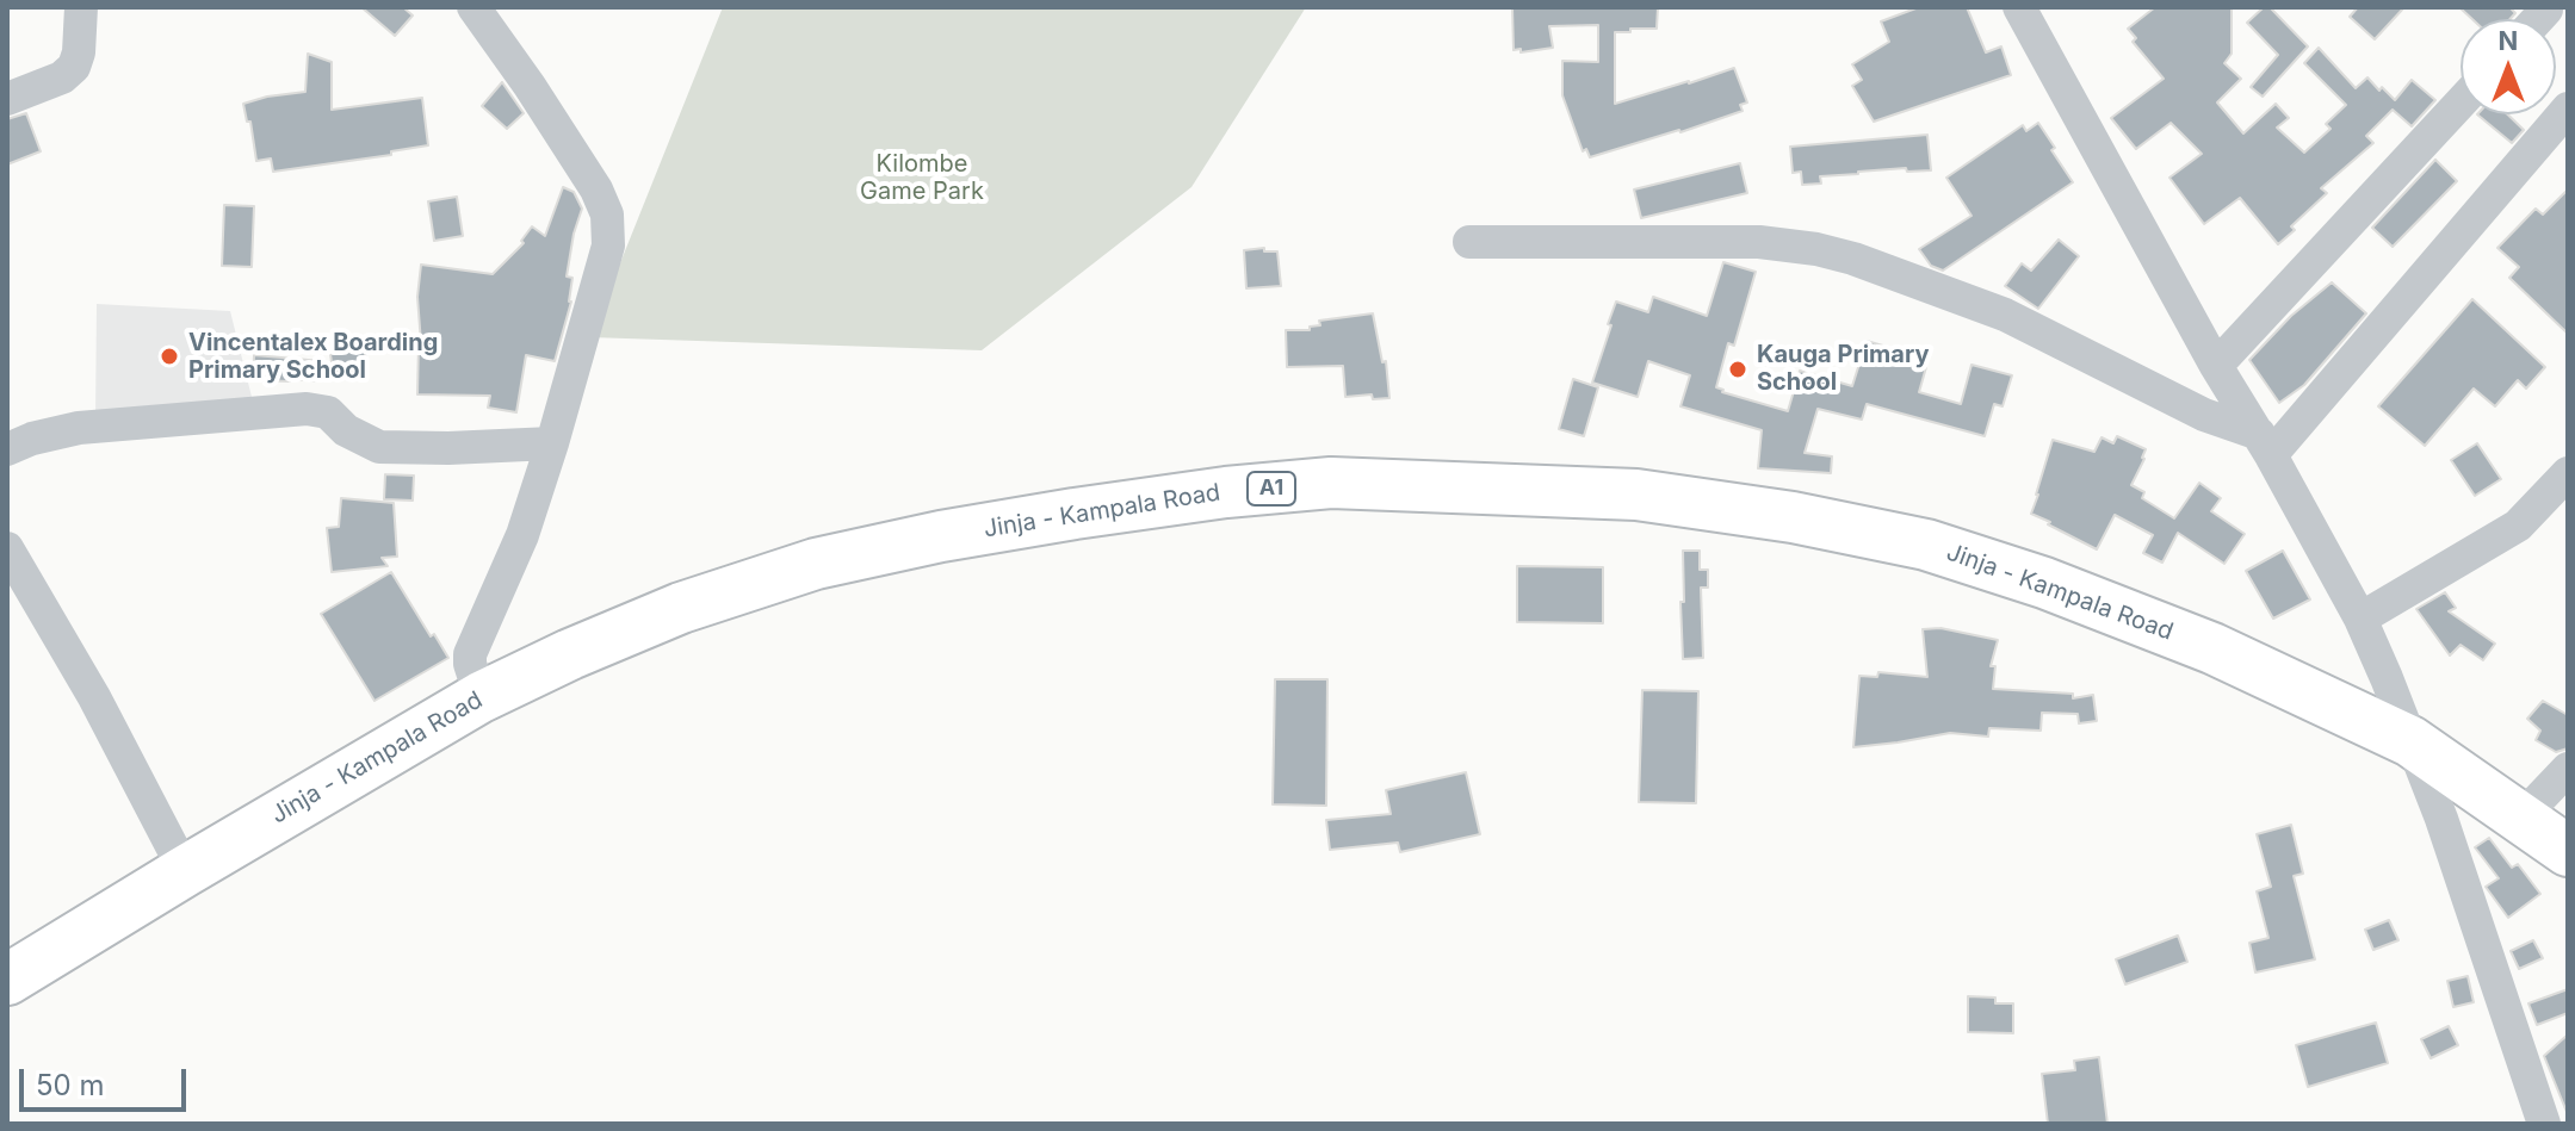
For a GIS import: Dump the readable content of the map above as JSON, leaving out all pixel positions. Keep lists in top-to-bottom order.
{
  "streets": {
    "highway": ["A1", "Jinja - Kampala Road"]
  },
  "parks": ["Kilombe Game Park"],
  "places": ["Vincentalex Boarding Primary School", "Kauga Primary School"],
  "scale_bar": "50 m",
  "north": "top"
}
